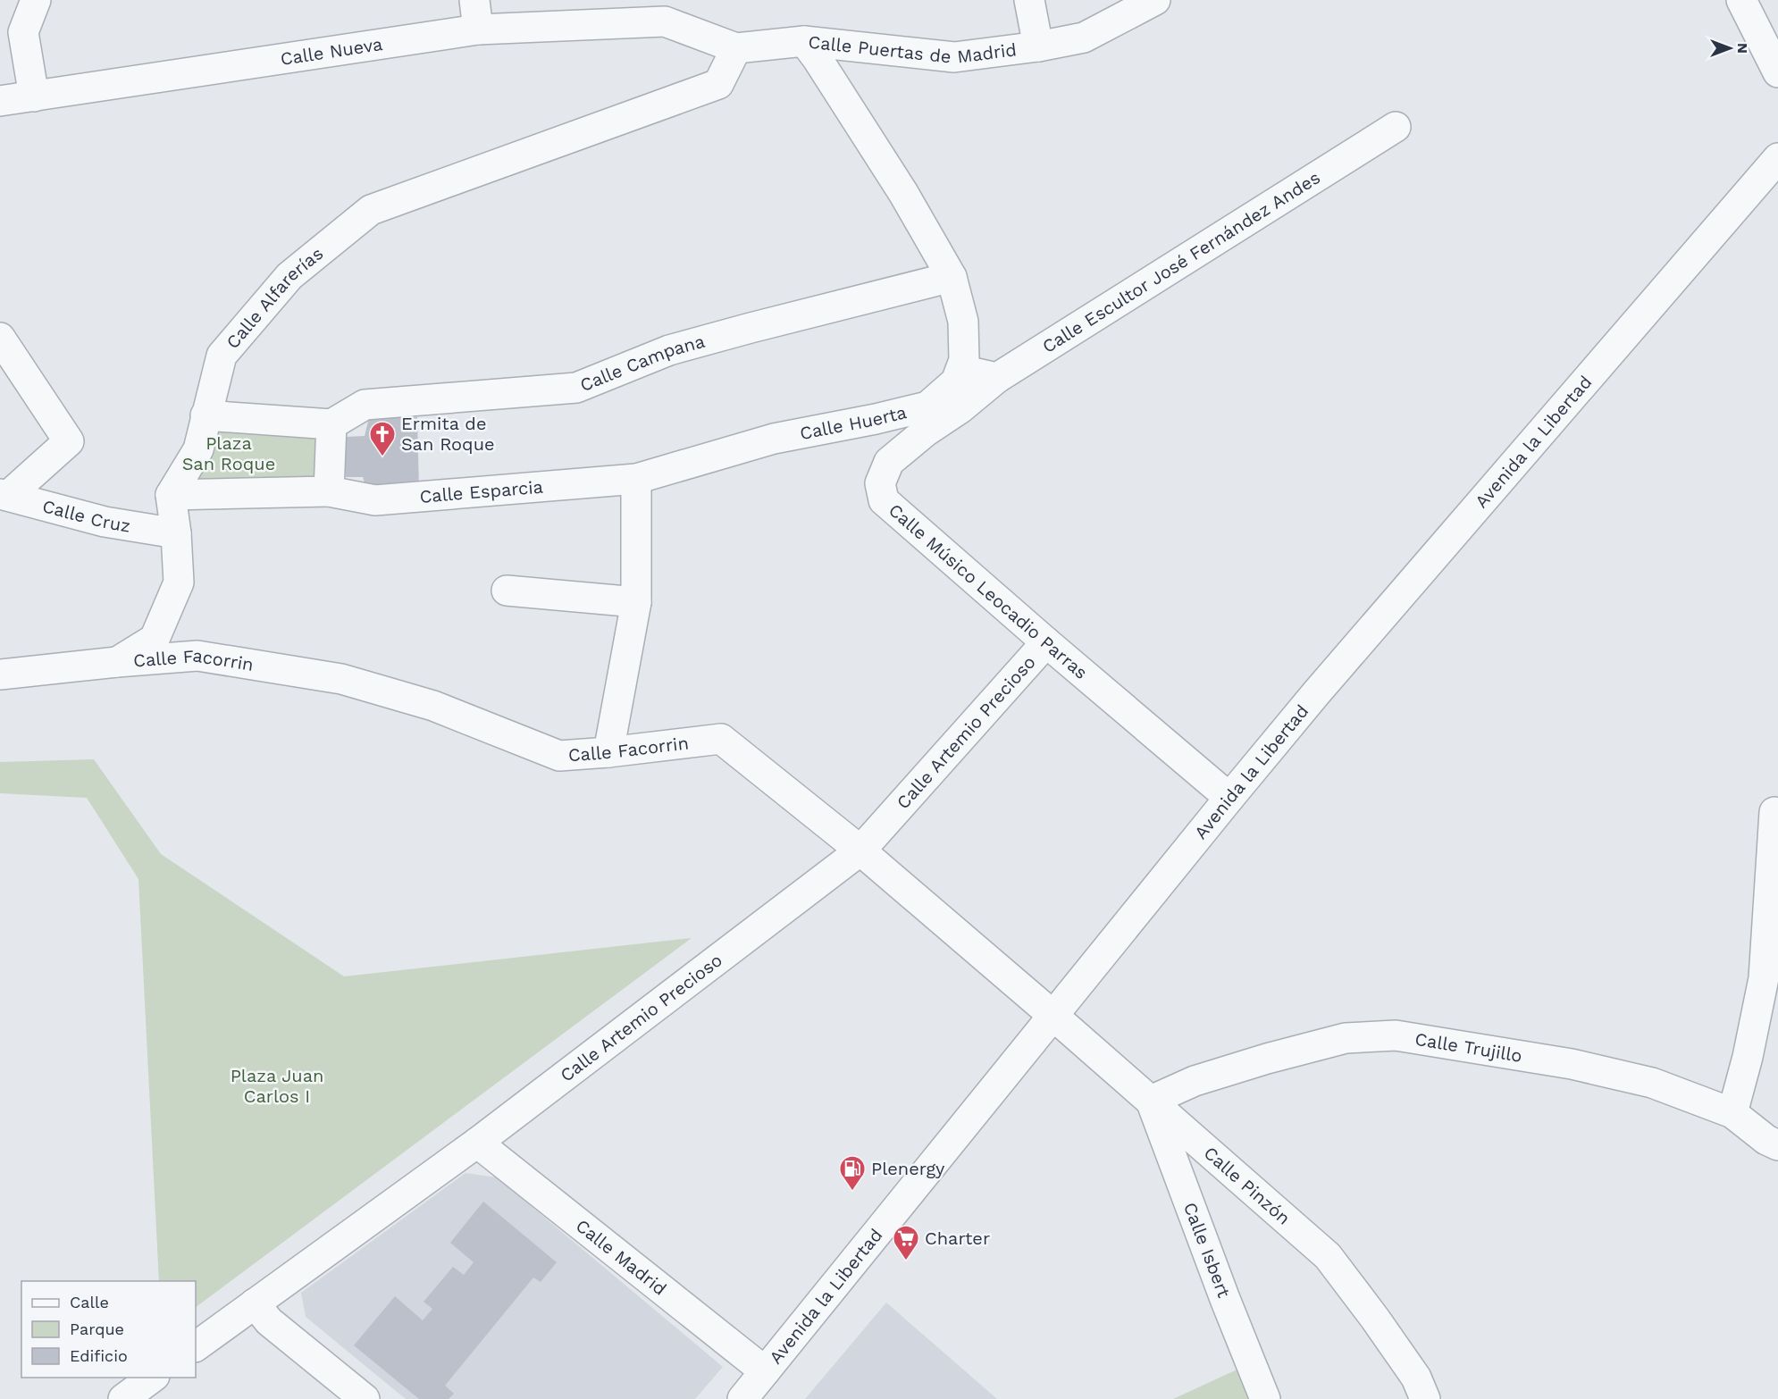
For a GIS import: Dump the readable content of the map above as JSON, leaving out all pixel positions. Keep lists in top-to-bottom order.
{
  "streets": {
    "street": [
      "Calle Puertas de Madrid",
      "Calle Nueva",
      "Calle Escultor José Fernández Andes",
      "Calle Alfarerías",
      "Calle Campana",
      "Calle Huerta",
      "Avenida la Libertad",
      "Calle Esparcia",
      "Calle Cruz",
      "Calle Músico Leocadio Parras",
      "Calle Facorrin",
      "Calle Artemio Precioso",
      "Calle Trujillo",
      "Calle Pinzón",
      "Calle Isbert",
      "Calle Madrid"
    ]
  },
  "crossings": [
    ["Calle Puertas de Madrid", "Calle Nueva"],
    ["Calle Puertas de Madrid", "Calle Alfarerías"],
    ["Calle Puertas de Madrid", "Calle Huerta"],
    ["Calle Escultor José Fernández Andes", "Calle Músico Leocadio Parras"],
    ["Calle Alfarerías", "Calle Esparcia"],
    ["Calle Campana", "Calle Huerta"],
    ["Calle Huerta", "Calle Esparcia"],
    ["Avenida la Libertad", "Calle Músico Leocadio Parras"],
    ["Avenida la Libertad", "Calle Facorrin"],
    ["Avenida la Libertad", "Calle Pinzón"],
    ["Avenida la Libertad", "Calle Madrid"],
    ["Calle Músico Leocadio Parras", "Calle Artemio Precioso"],
    ["Calle Facorrin", "Calle Artemio Precioso"],
    ["Calle Facorrin", "Calle Pinzón"],
    ["Calle Artemio Precioso", "Calle Madrid"],
    ["Calle Trujillo", "Calle Pinzón"],
    ["Calle Trujillo", "Calle Isbert"],
    ["Calle Pinzón", "Calle Isbert"]
  ],
  "parks": ["Plaza San Roque", "Plaza Juan Carlos I"],
  "places": {
    "church": ["Ermita de San Roque"],
    "fuel station": ["Plenergy"],
    "supermarket": ["Charter"]
  },
  "legend": ["Calle", "Parque", "Edificio"],
  "north": "right"
}
